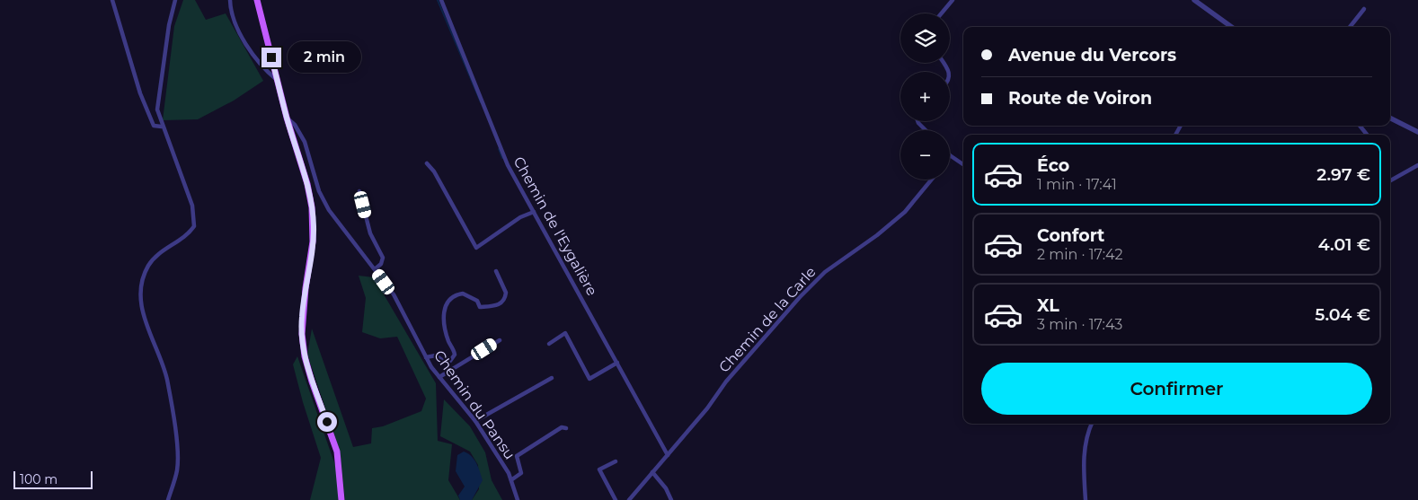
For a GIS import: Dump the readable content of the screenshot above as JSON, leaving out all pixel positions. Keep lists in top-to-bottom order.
{
  "streets": {
    "street": ["Chemin de l'Eygalière", "Chemin de la Carle", "Chemin du Pansu"]
  },
  "crossings": [
    ["Chemin de l'Eygalière", "Chemin de la Carle"]
  ],
  "scale_bar": "100 m",
  "page": {
    "map_buttons": ["+", "−"],
    "banner": ["Avenue du Vercors", "Route de Voiron"],
    "bubble": "2 min",
    "list": [
      {
        "name": "Éco",
        "note": "1 min · 17:41",
        "value": "2.97 €"
      },
      {
        "name": "Confort",
        "note": "2 min · 17:42",
        "value": "4.01 €"
      },
      {
        "name": "XL",
        "note": "3 min · 17:43",
        "value": "5.04 €"
      }
    ],
    "buttons": "Confirmer",
    "scale": "100 m"
  }
}
